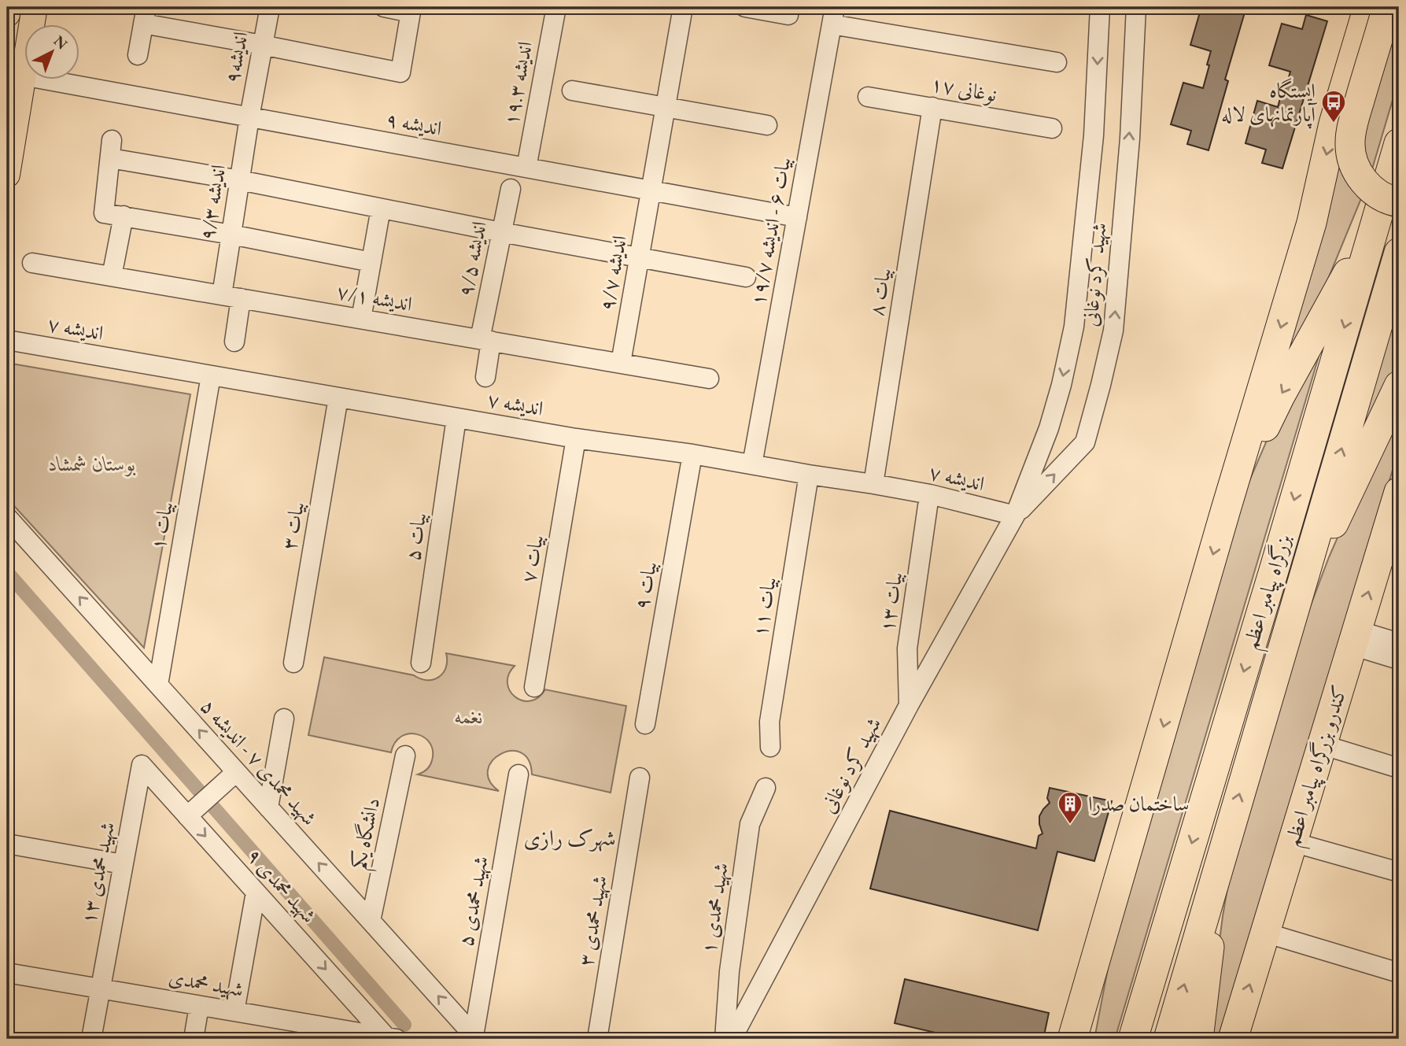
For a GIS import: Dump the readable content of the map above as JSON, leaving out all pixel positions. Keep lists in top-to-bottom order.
{
  "streets": {
    "highway": ["بزرگراه پیامبر اعظم", "کندرو بزرگراه پیامبر اعظم"],
    "street": [
      "اندیشه۹",
      "اندیشه ۱۹.۳",
      "نوغانی ۱۷",
      "اندیشه ۹",
      "اندیشه ۹/۳",
      "بیات ۶ - اندیشه ۱۹/۷",
      "اندیشه ۹/۵",
      "اندیشه ۹/۷",
      "شهید کرد نوغانی",
      "بیات ۸",
      "اندیشه ۷/۱",
      "اندیشه ۷",
      "بیات ۱",
      "بیات ۳",
      "بیات ۵",
      "بیات ۷",
      "بیات ۹",
      "بیات ۱۳",
      "بیات ۱۱",
      "شهید محمدی ۷ - اندیشه ۵",
      "دانشگاه یکم",
      "شهید محمدی ۱۳",
      "شهید محمدی ۹",
      "شهید محمدی ۵",
      "شهید محمدی ۱",
      "شهید محمدی ۳",
      "شهید محمدی"
    ]
  },
  "crossings": [
    ["اندیشه۹", "اندیشه ۹"],
    ["اندیشه۹", "اندیشه ۹/۳"],
    ["اندیشه ۱۹.۳", "اندیشه ۹"],
    ["نوغانی ۱۷", "بیات ۸"],
    ["اندیشه ۹", "اندیشه ۹/۳"],
    ["اندیشه ۹", "بیات ۶ - اندیشه ۱۹/۷"],
    ["اندیشه ۹", "اندیشه ۹/۷"],
    ["اندیشه ۹/۳", "اندیشه ۷/۱"],
    ["بیات ۶ - اندیشه ۱۹/۷", "اندیشه ۷"],
    ["اندیشه ۹/۵", "اندیشه ۷/۱"],
    ["اندیشه ۹/۷", "اندیشه ۷/۱"],
    ["شهید کرد نوغانی", "اندیشه ۷"],
    ["شهید کرد نوغانی", "بیات ۱۳"],
    ["بیات ۸", "اندیشه ۷"],
    ["اندیشه ۷", "بیات ۱"],
    ["اندیشه ۷", "بیات ۳"],
    ["اندیشه ۷", "بیات ۵"],
    ["اندیشه ۷", "بیات ۷"],
    ["اندیشه ۷", "بیات ۹"],
    ["اندیشه ۷", "بیات ۱۱"],
    ["بیات ۱", "شهید محمدی ۷ - اندیشه ۵"],
    ["شهید محمدی ۷ - اندیشه ۵", "دانشگاه یکم"],
    ["شهید محمدی ۷ - اندیشه ۵", "شهید محمدی ۵"],
    ["شهید محمدی ۱۳", "شهید محمدی ۹"],
    ["شهید محمدی ۱۳", "شهید محمدی"],
    ["شهید محمدی ۹", "شهید محمدی"]
  ],
  "one_way": ["شهید محمدی ۷ - اندیشه ۵", "شهید محمدی ۹"],
  "districts": ["شهرک رازی"],
  "parks": ["بوستان شمشاد", "نغمه"],
  "places": {
    "bus stop": ["ایستگاه آپارتمانهای لاله"],
    "building": ["ساختمان صدرا"]
  },
  "north": "top right"
}
